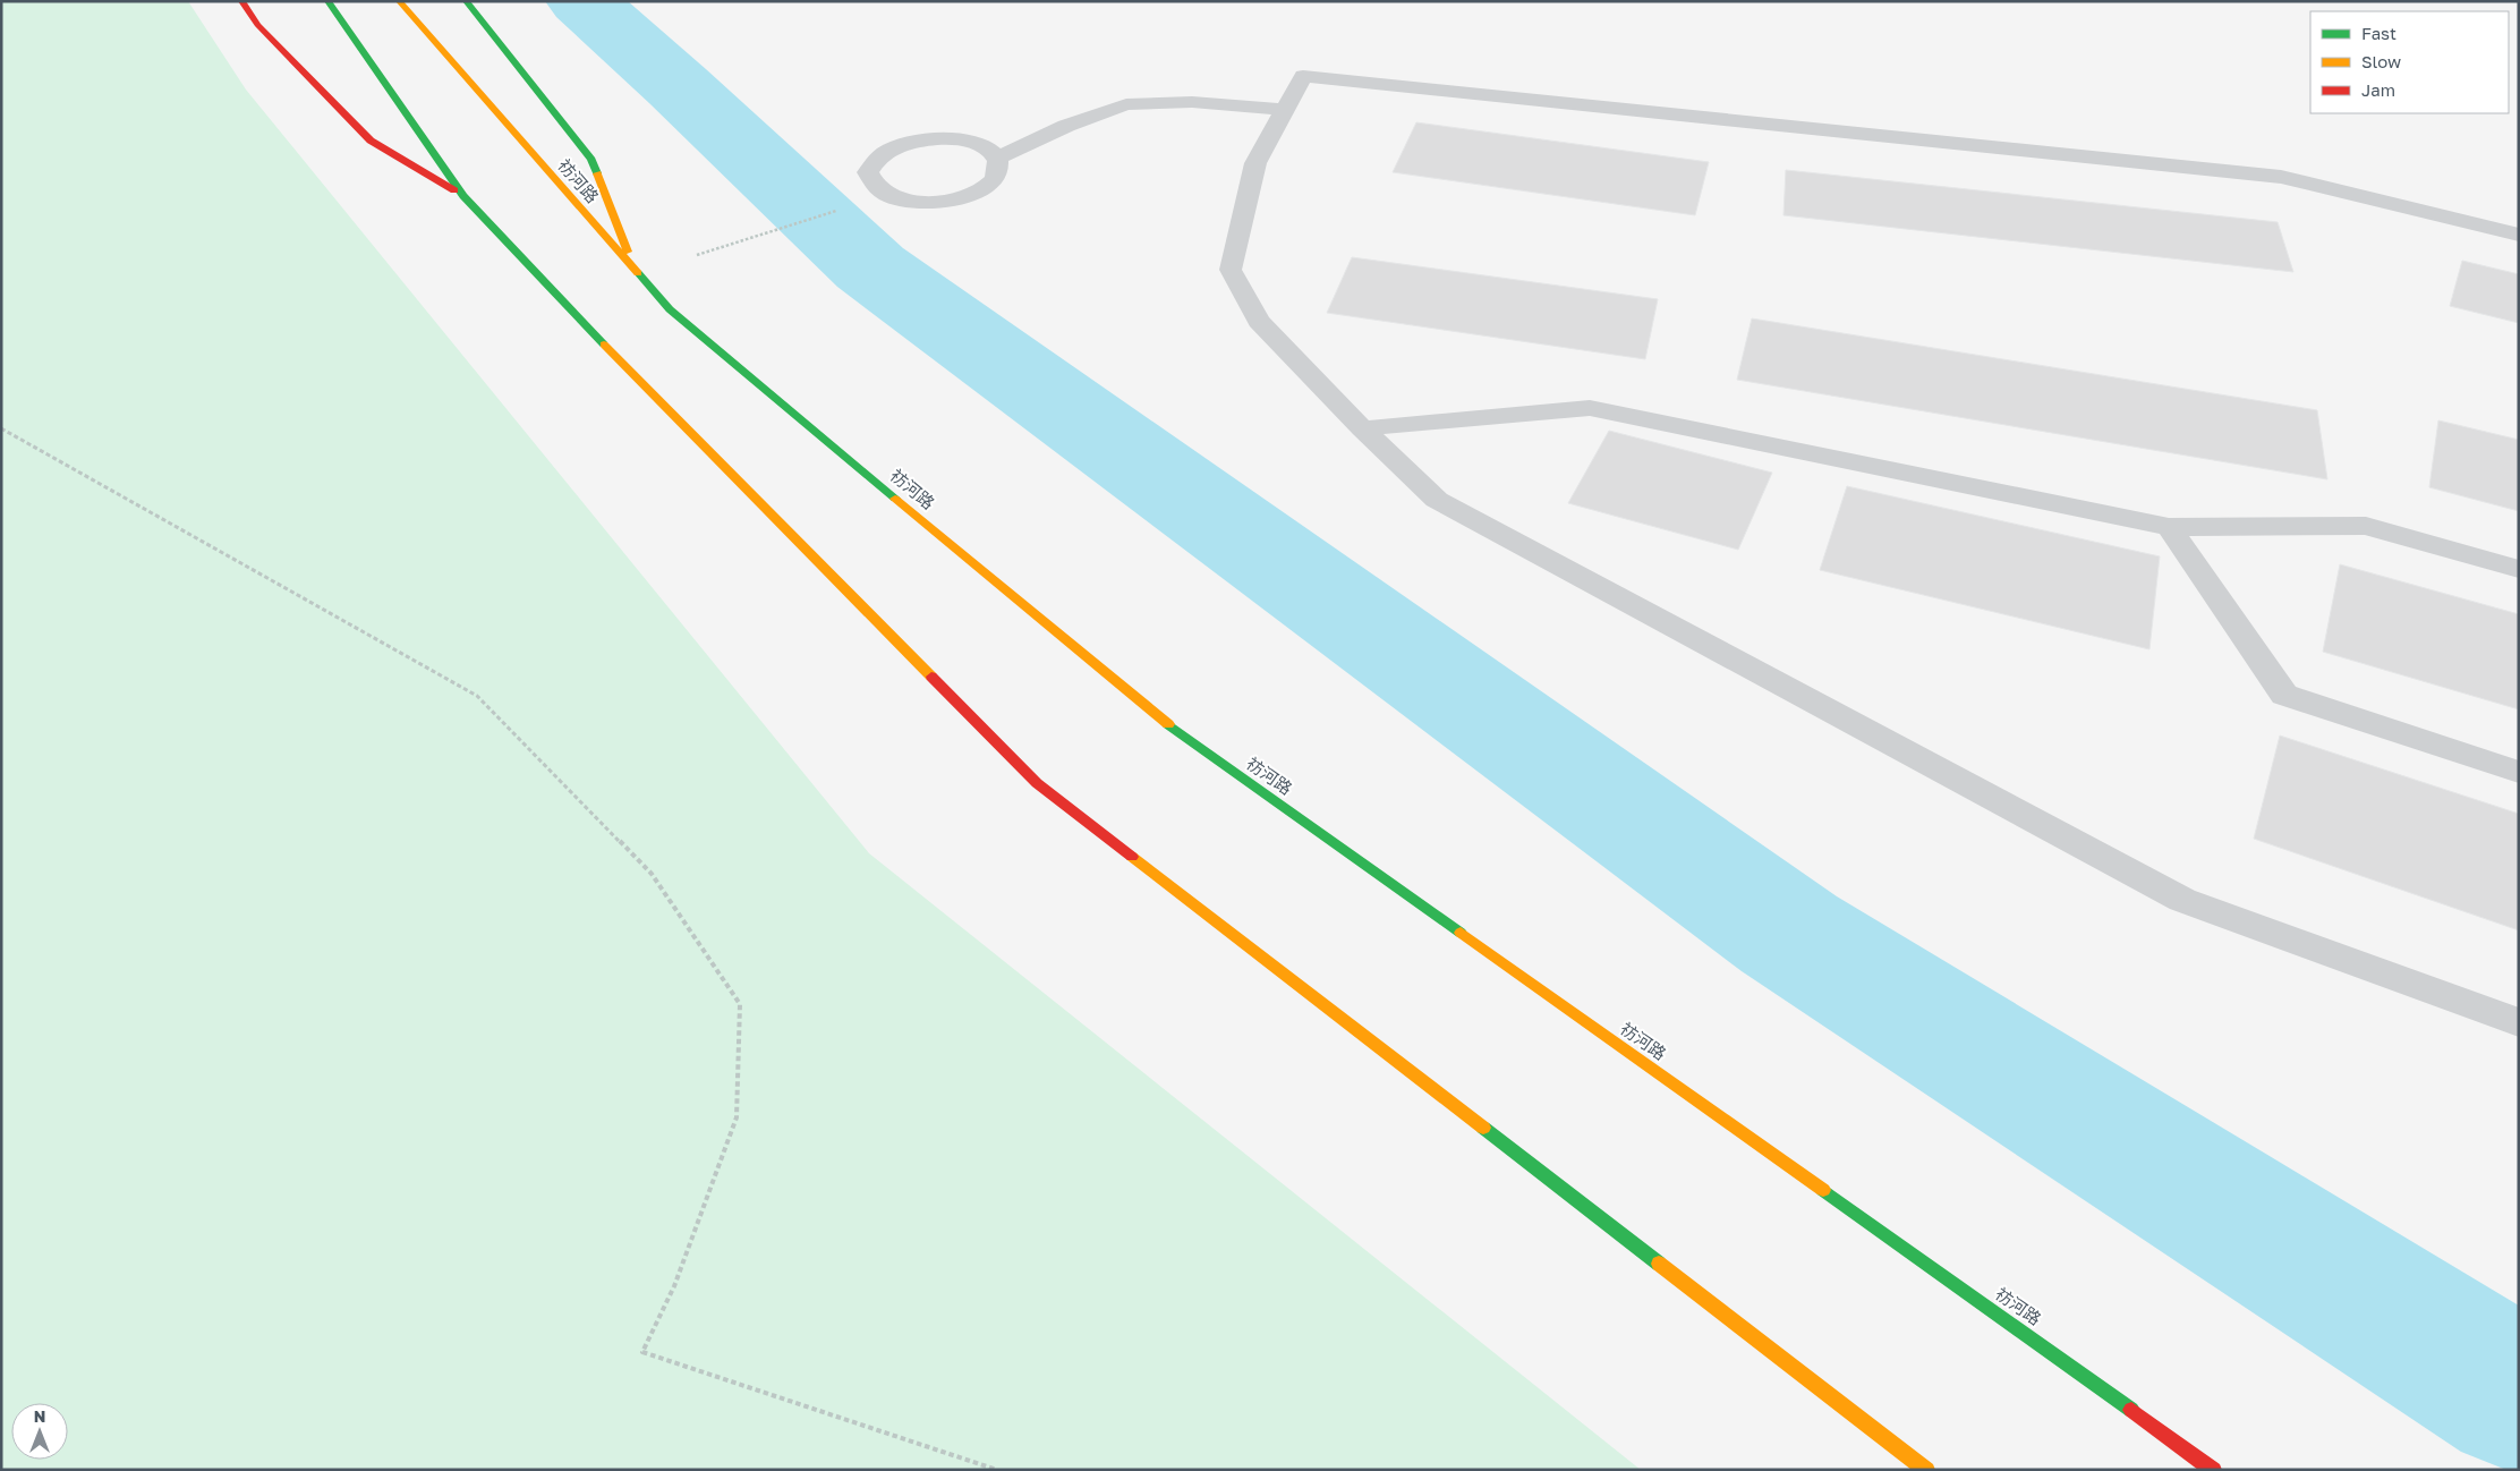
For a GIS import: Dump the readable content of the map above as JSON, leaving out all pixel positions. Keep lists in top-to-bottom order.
{
  "streets": {
    "main road": ["祊河路"]
  },
  "legend": ["Fast", "Slow", "Jam"],
  "north": "top"
}
